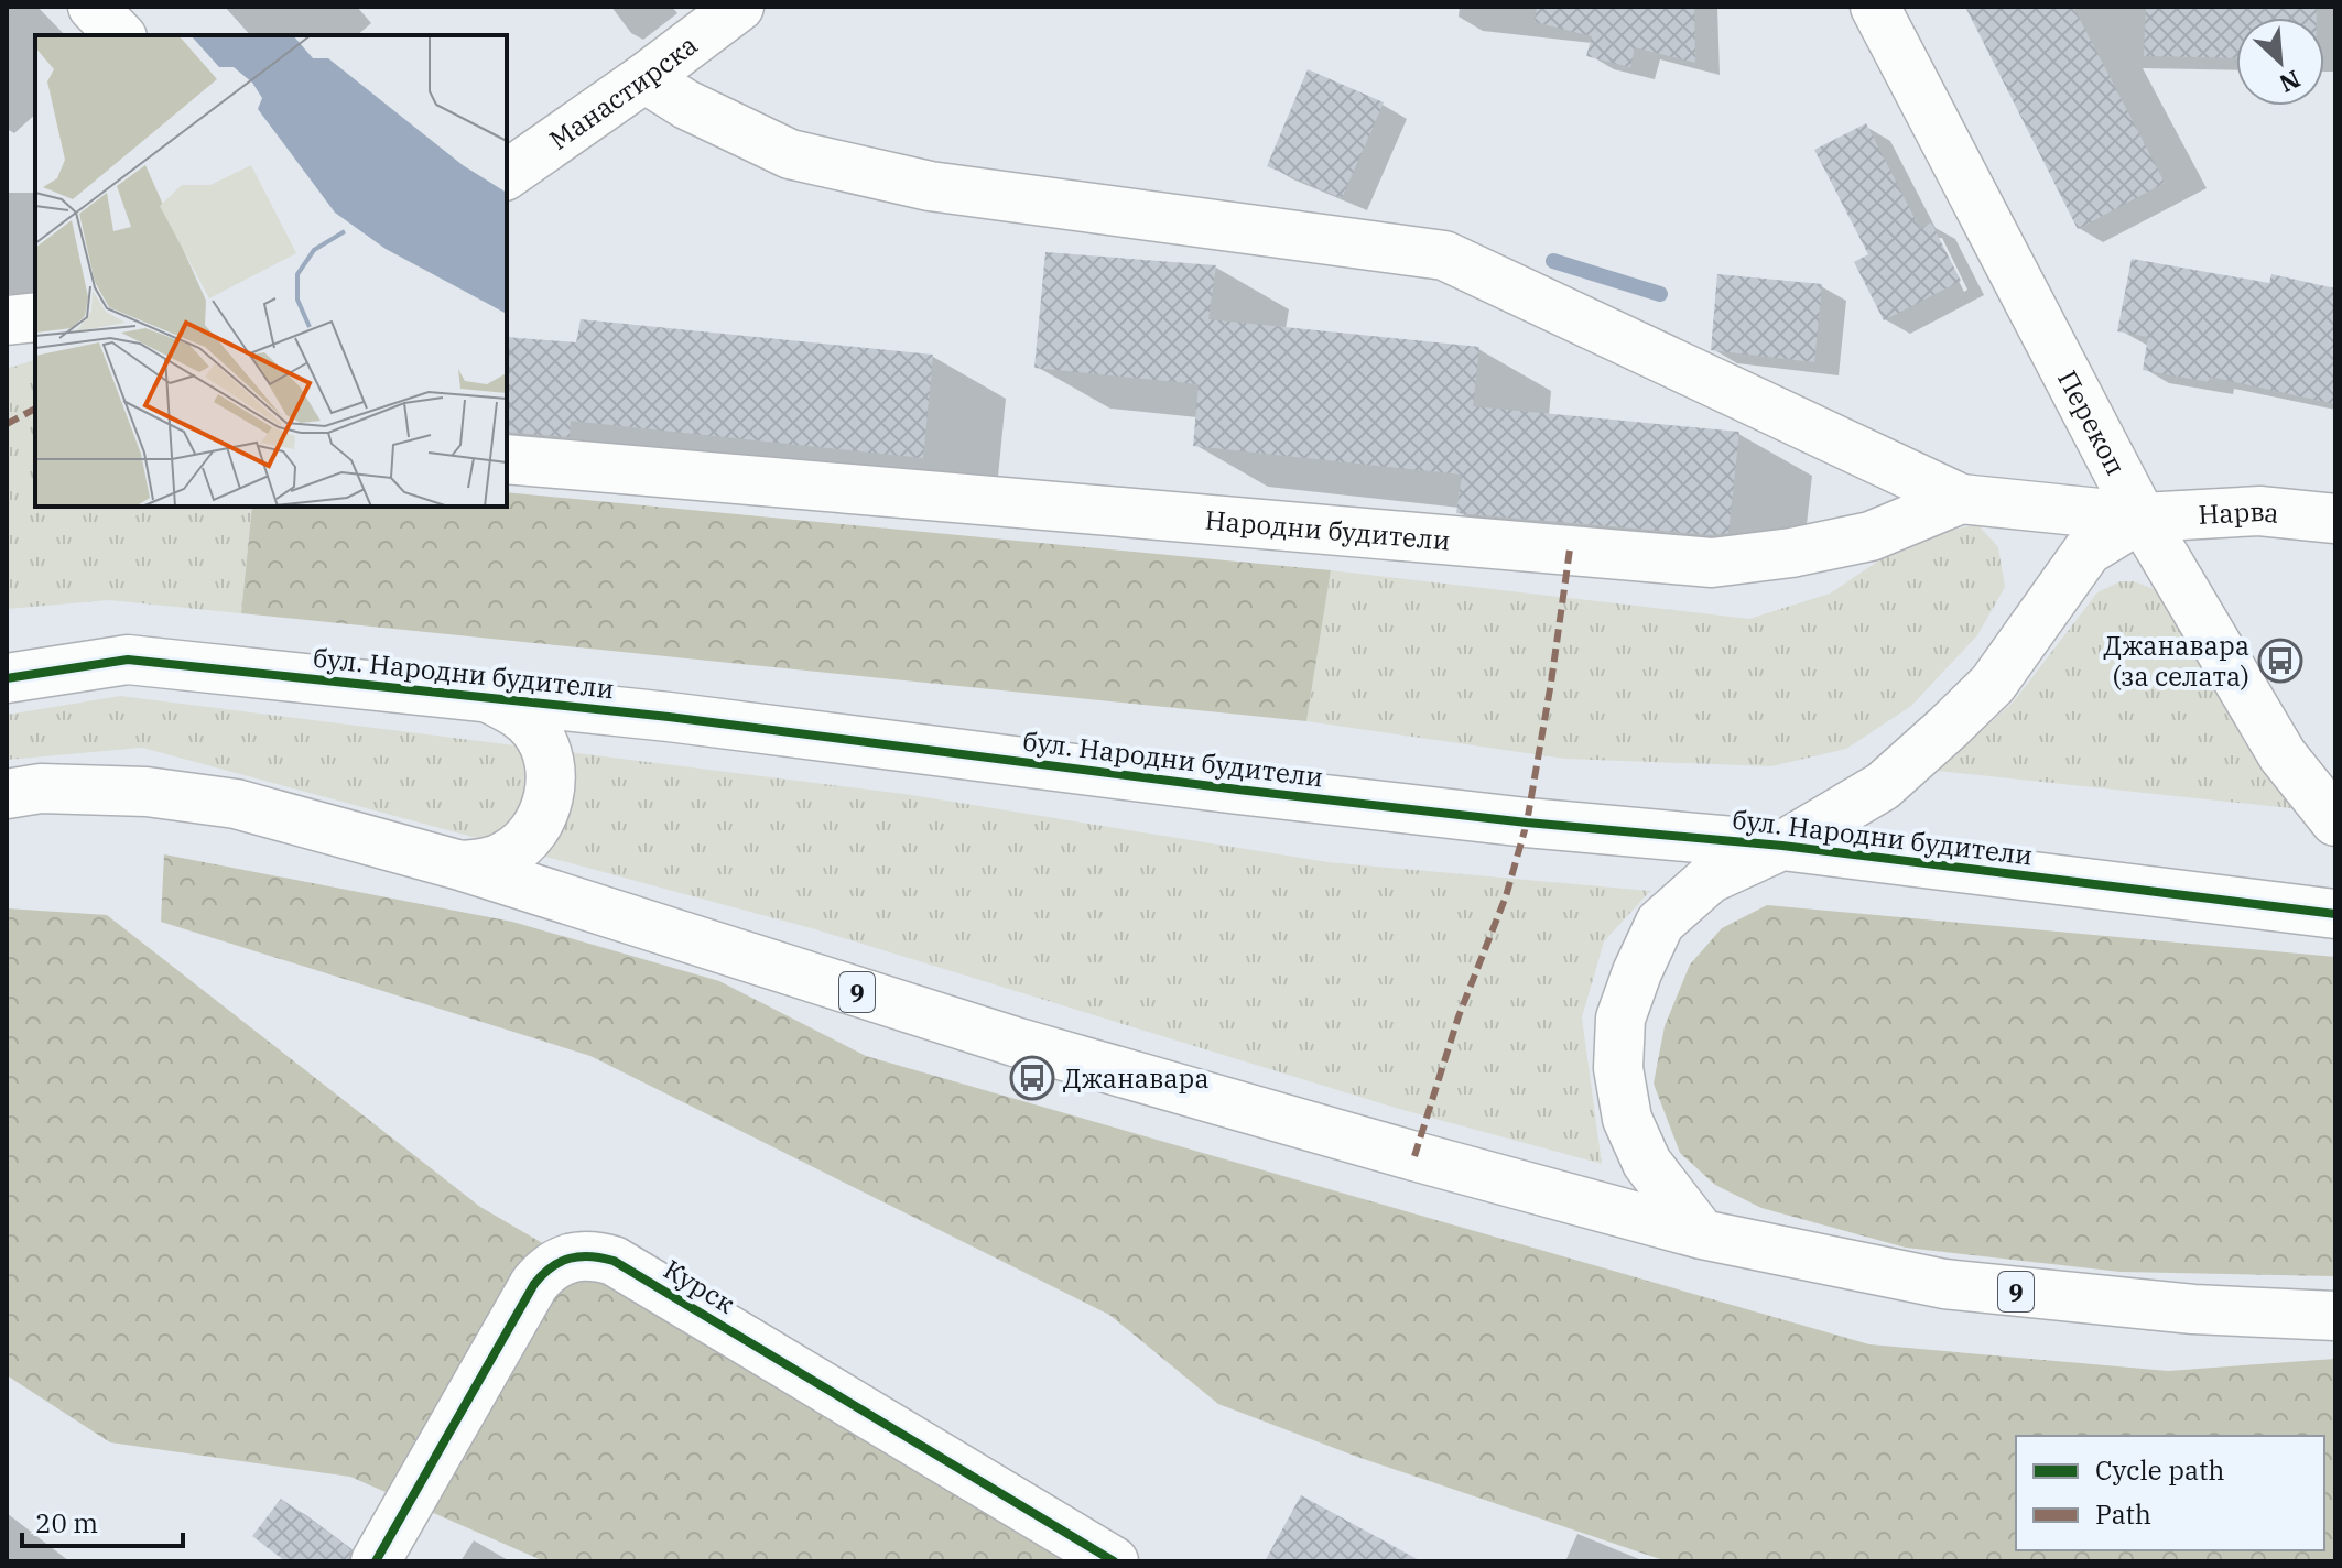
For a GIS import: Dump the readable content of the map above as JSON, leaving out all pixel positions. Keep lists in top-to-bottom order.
{
  "streets": {
    "main road": [
      "Манастирска",
      "Перекоп",
      "Нарва",
      "Народни будители",
      "бул. Народни будители",
      "9",
      "Курск"
    ]
  },
  "crossings": [
    ["Перекоп", "Нарва"],
    ["Перекоп", "Народни будители"],
    ["Нарва", "Народни будители"]
  ],
  "places": {
    "bus stop": ["Джанавара (за селата)", "Джанавара"]
  },
  "legend": ["Cycle path", "Path"],
  "scale_bar": "20 m",
  "north": "bottom right"
}
